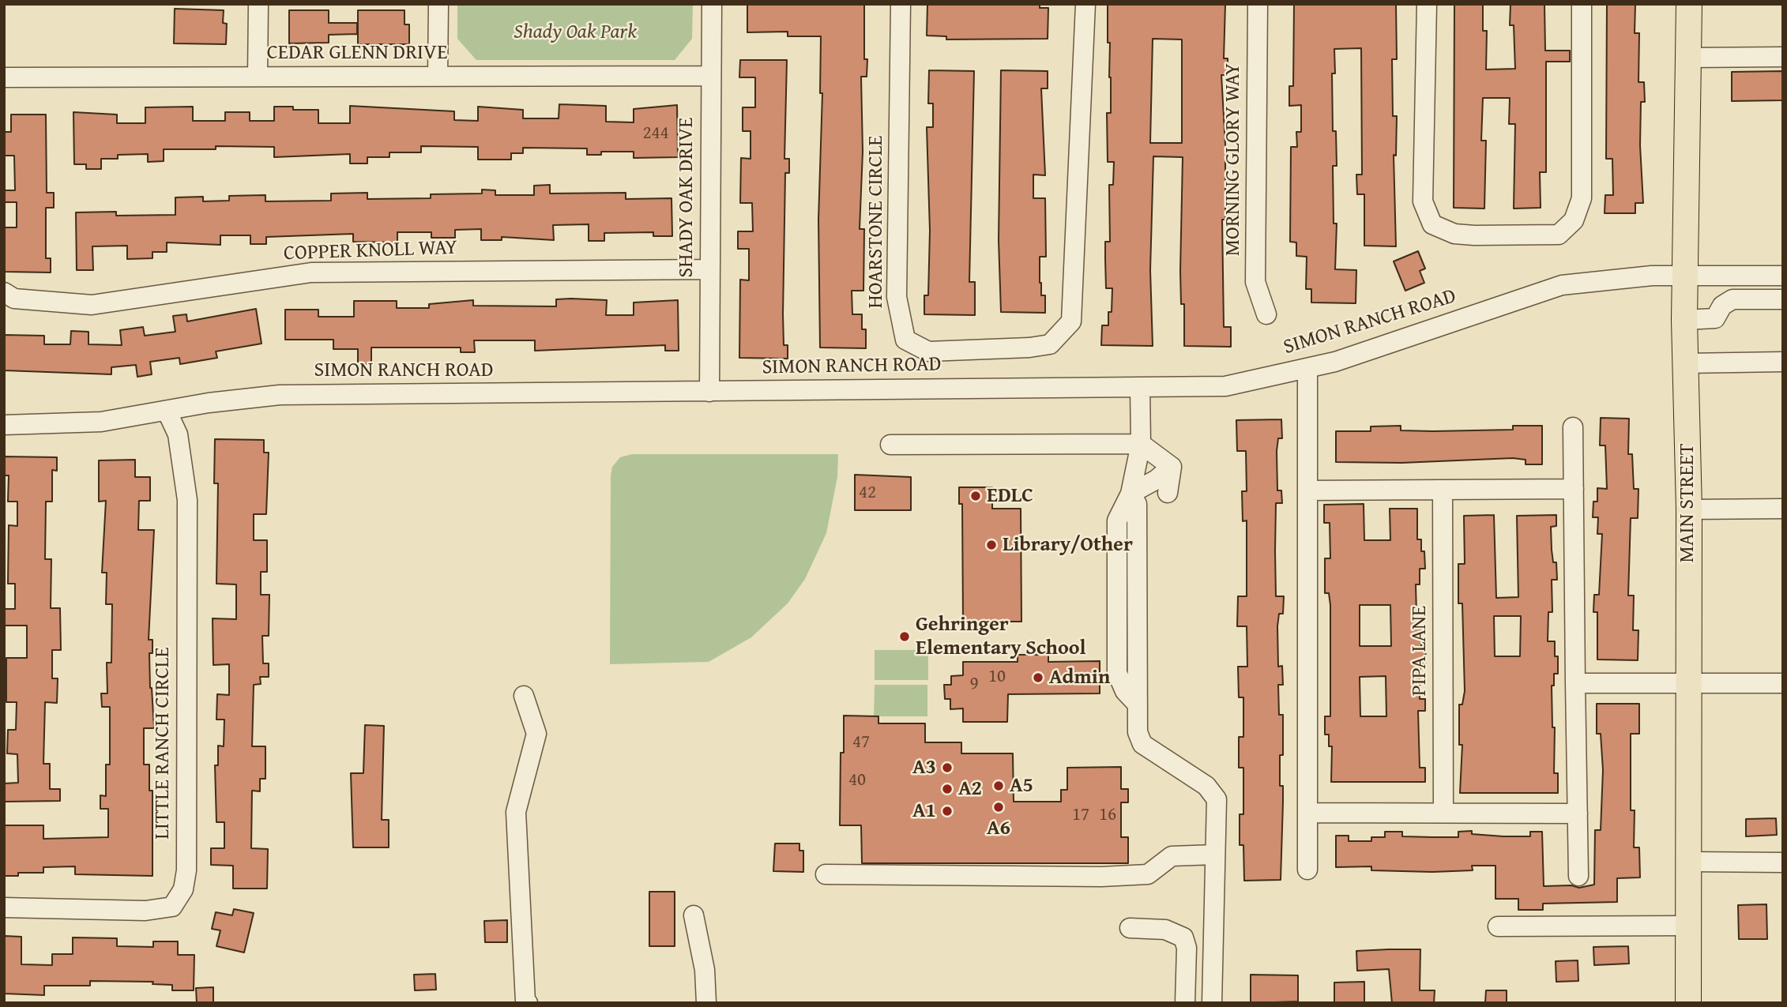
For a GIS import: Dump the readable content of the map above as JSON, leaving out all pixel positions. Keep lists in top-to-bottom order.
{
  "streets": {
    "main road": ["MAIN STREET"],
    "street": [
      "CEDAR GLENN DRIVE",
      "MORNING GLORY WAY",
      "SHADY OAK DRIVE",
      "HOARSTONE CIRCLE",
      "COPPER KNOLL WAY",
      "SIMON RANCH ROAD",
      "PIPA LANE",
      "LITTLE RANCH CIRCLE"
    ]
  },
  "crossings": [
    ["CEDAR GLENN DRIVE", "SHADY OAK DRIVE"],
    ["SHADY OAK DRIVE", "COPPER KNOLL WAY"],
    ["SHADY OAK DRIVE", "SIMON RANCH ROAD"],
    ["SIMON RANCH ROAD", "MAIN STREET"],
    ["SIMON RANCH ROAD", "LITTLE RANCH CIRCLE"]
  ],
  "parks": ["Shady Oak Park"],
  "places": [
    "EDLC",
    "Library/Other",
    "Gehringer Elementary School",
    "Admin",
    "A3",
    "A5",
    "A2",
    "A6",
    "A1"
  ],
  "house_numbers": [
    "244",
    "42",
    "10",
    "9",
    "47",
    "40",
    "17",
    "16"
  ]
}
